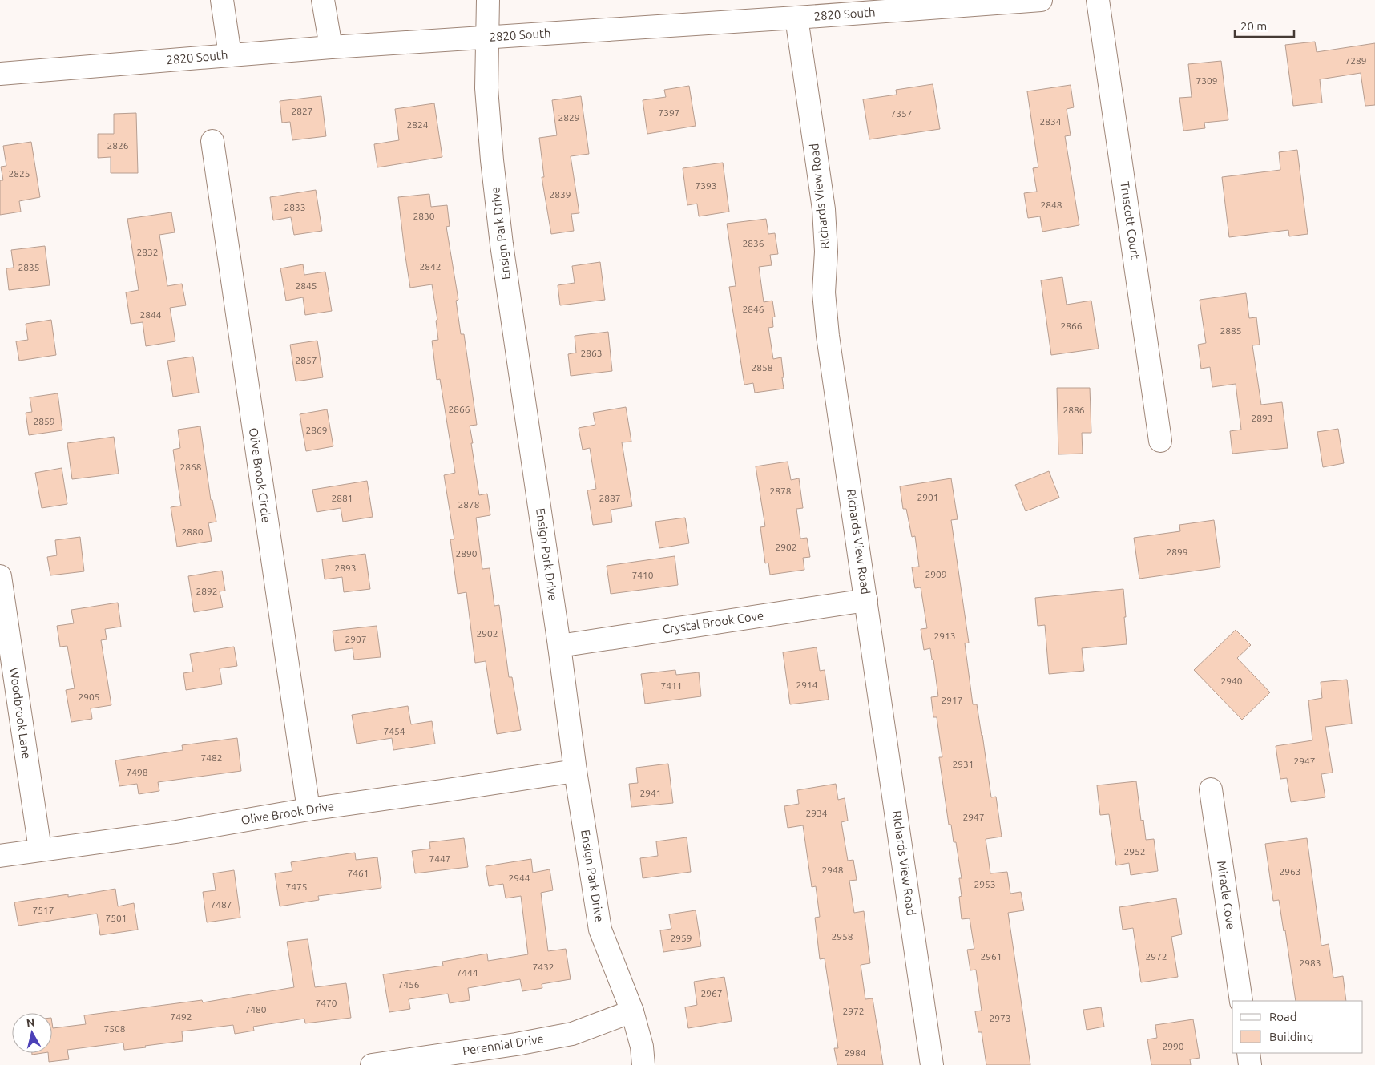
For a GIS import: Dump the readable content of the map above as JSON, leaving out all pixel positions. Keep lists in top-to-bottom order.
{
  "streets": {
    "street": [
      "2820 South",
      "RIchards View Road",
      "Truscott Court",
      "Ensign Park Drive",
      "Olive Brook Circle",
      "Crystal Brook Cove",
      "Woodbrook Lane",
      "Olive Brook Drive",
      "Miracle Cove",
      "Perennial Drive"
    ]
  },
  "crossings": [
    ["2820 South", "RIchards View Road"],
    ["2820 South", "Ensign Park Drive"],
    ["RIchards View Road", "Crystal Brook Cove"],
    ["Ensign Park Drive", "Crystal Brook Cove"],
    ["Ensign Park Drive", "Olive Brook Drive"],
    ["Ensign Park Drive", "Perennial Drive"],
    ["Olive Brook Circle", "Olive Brook Drive"],
    ["Woodbrook Lane", "Olive Brook Drive"]
  ],
  "house_numbers": [
    "7289",
    "7309",
    "2827",
    "7397",
    "7357",
    "2829",
    "2834",
    "2824",
    "2826",
    "2825",
    "7393",
    "2839",
    "2848",
    "2833",
    "2830",
    "2836",
    "2832",
    "2842",
    "2835",
    "2845",
    "2846",
    "2844",
    "2866",
    "2885",
    "2863",
    "2857",
    "2858",
    "2866",
    "2886",
    "2893",
    "2859",
    "2869",
    "2868",
    "2878",
    "2901",
    "2881",
    "2887",
    "2878",
    "2880",
    "2902",
    "2899",
    "2890",
    "2893",
    "2909",
    "7410",
    "2892",
    "2902",
    "2913",
    "2907",
    "2940",
    "2914",
    "7411",
    "2905",
    "2917",
    "7454",
    "7482",
    "2947",
    "2931",
    "7498",
    "2941",
    "2934",
    "2947",
    "2952",
    "7447",
    "2948",
    "2963",
    "7461",
    "2944",
    "2953",
    "7475",
    "7487",
    "7517",
    "7501",
    "2958",
    "2959",
    "2961",
    "2972",
    "2983",
    "7432",
    "7444",
    "7456",
    "2967",
    "7470",
    "7480",
    "2972",
    "7492",
    "2973",
    "7508",
    "2990",
    "2984"
  ],
  "legend": ["Road", "Building"],
  "scale_bar": "20 m",
  "north": "top"
}
